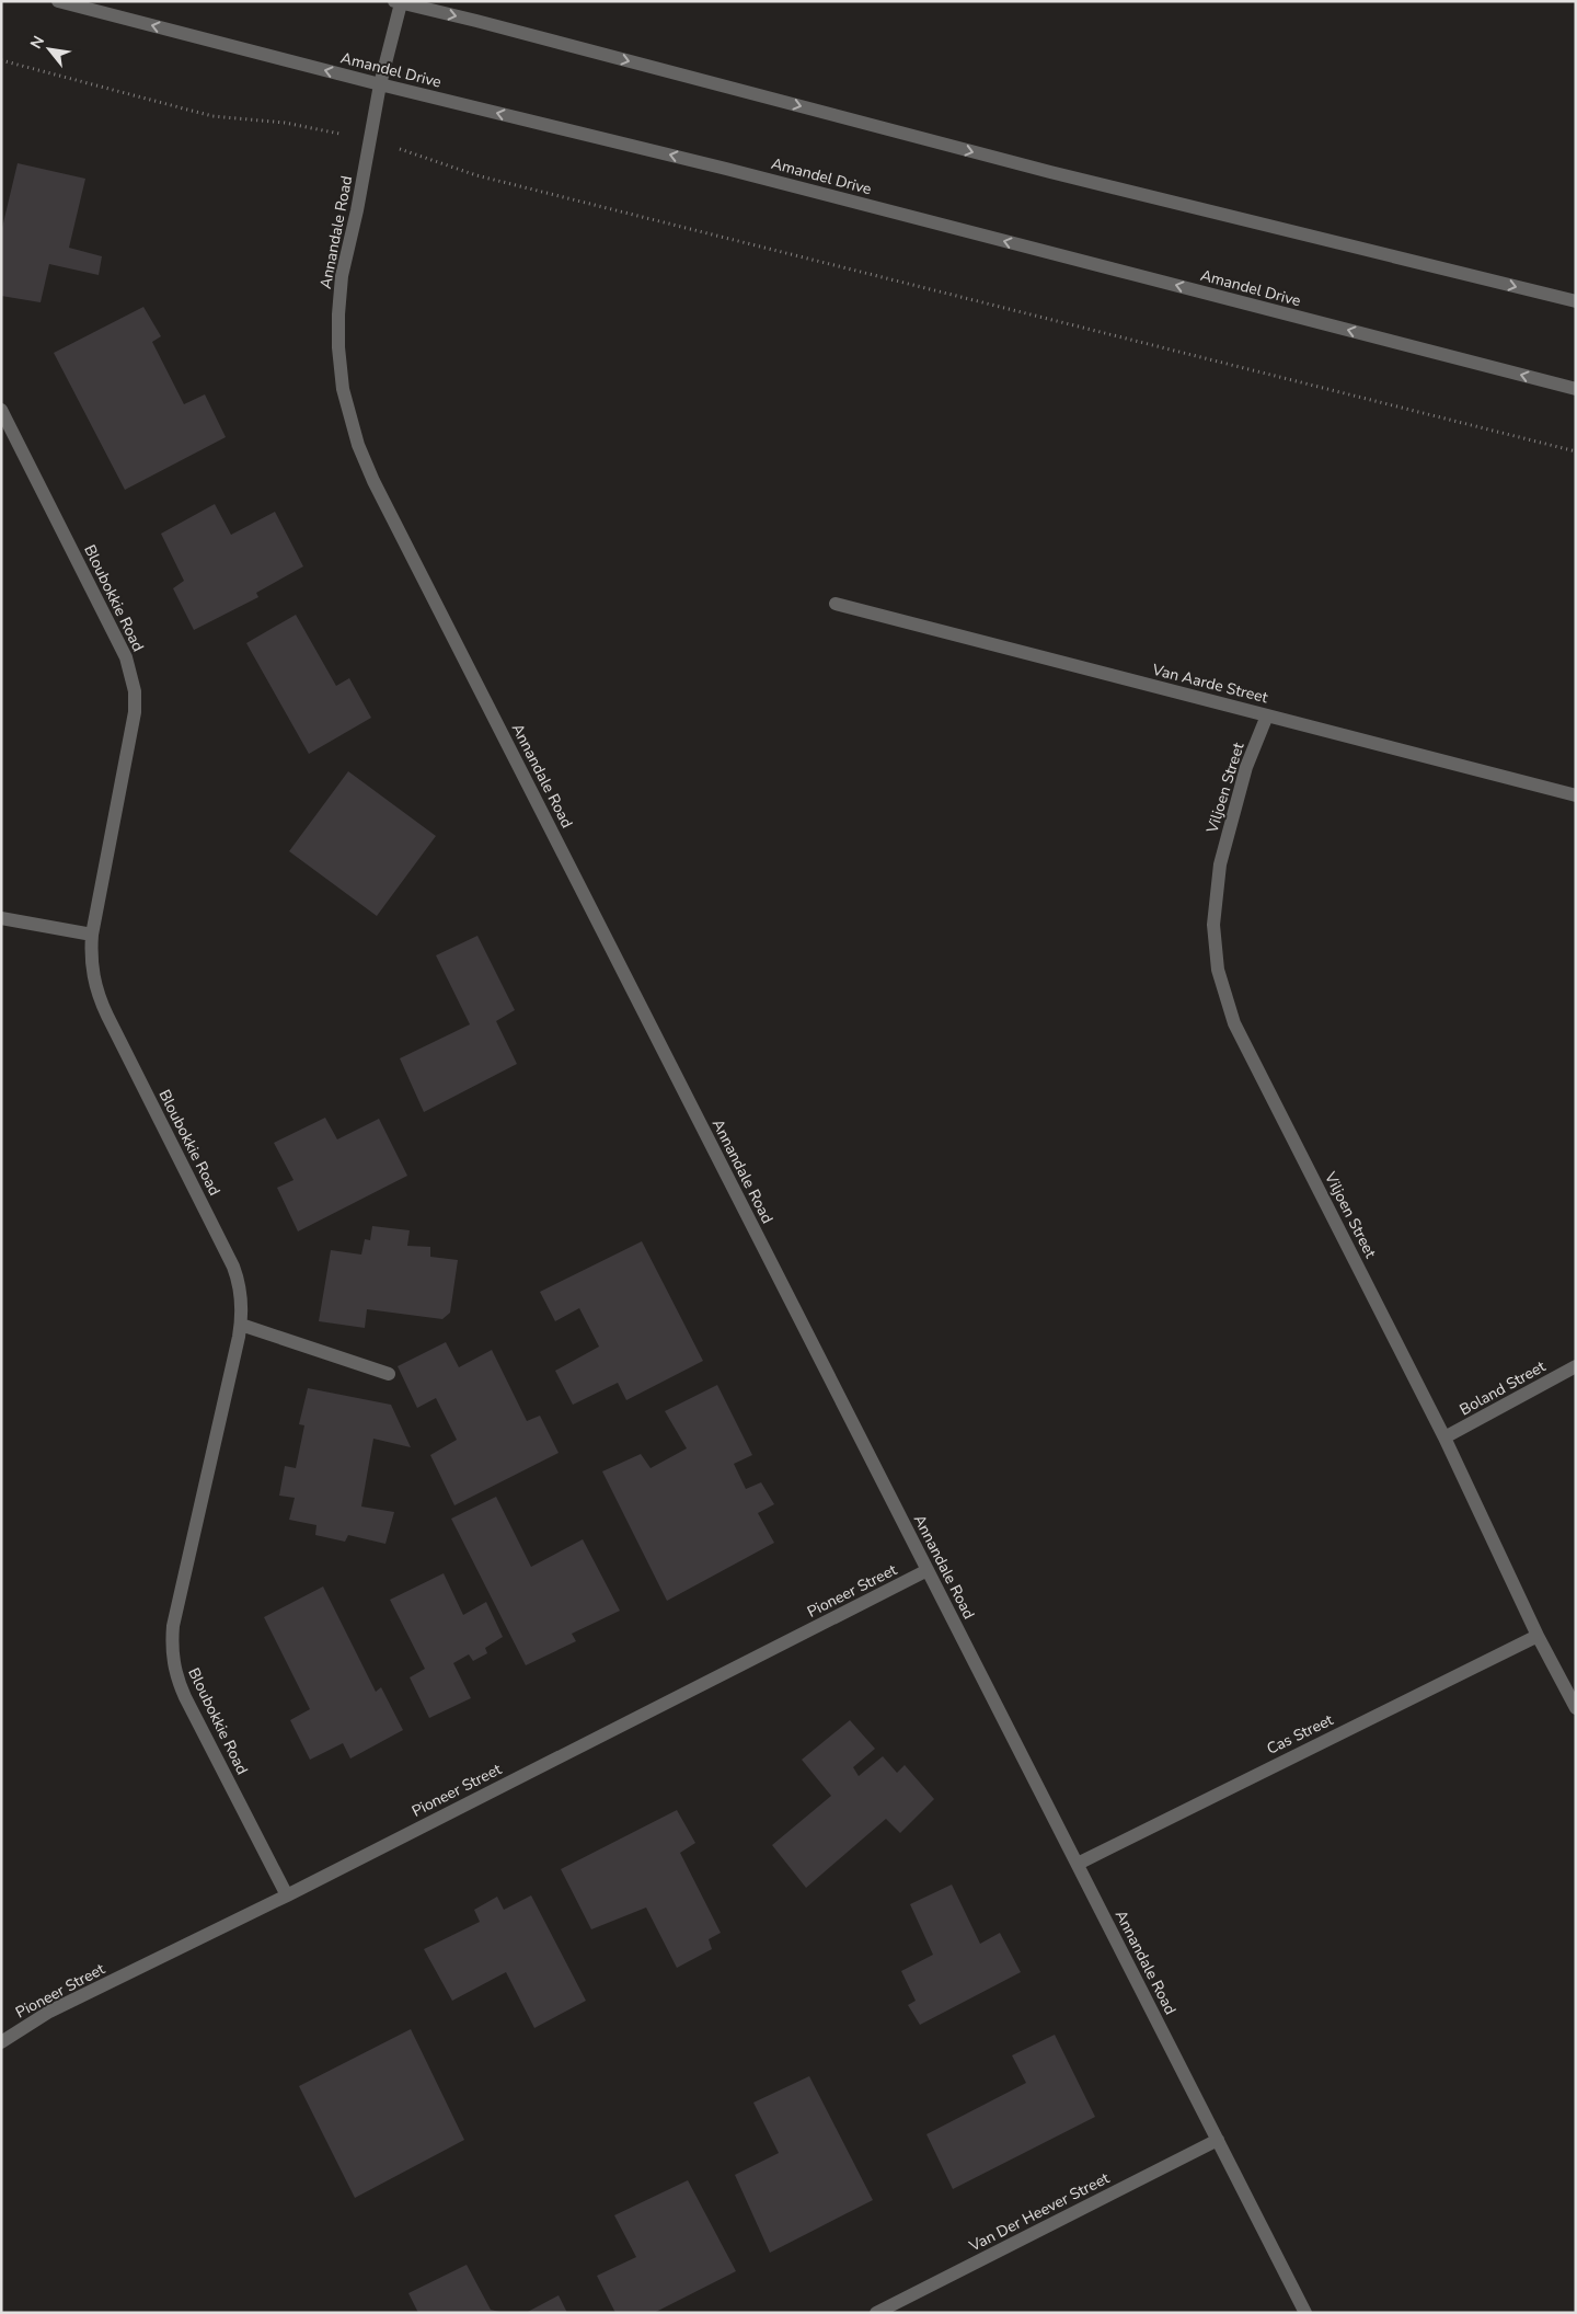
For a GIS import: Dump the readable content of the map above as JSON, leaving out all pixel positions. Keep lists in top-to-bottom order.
{
  "streets": {
    "street": [
      "Amandel Drive",
      "Annandale Road",
      "Bloubokkie Road",
      "Van Aarde Street",
      "Viljoen Street",
      "Boland Street",
      "Pioneer Street",
      "Cas Street",
      "Van Der Heever Street"
    ]
  },
  "crossings": [
    ["Amandel Drive", "Annandale Road"],
    ["Annandale Road", "Pioneer Street"],
    ["Annandale Road", "Cas Street"],
    ["Annandale Road", "Van Der Heever Street"],
    ["Bloubokkie Road", "Pioneer Street"],
    ["Van Aarde Street", "Viljoen Street"],
    ["Viljoen Street", "Boland Street"],
    ["Viljoen Street", "Cas Street"]
  ],
  "north": "top left"
}
